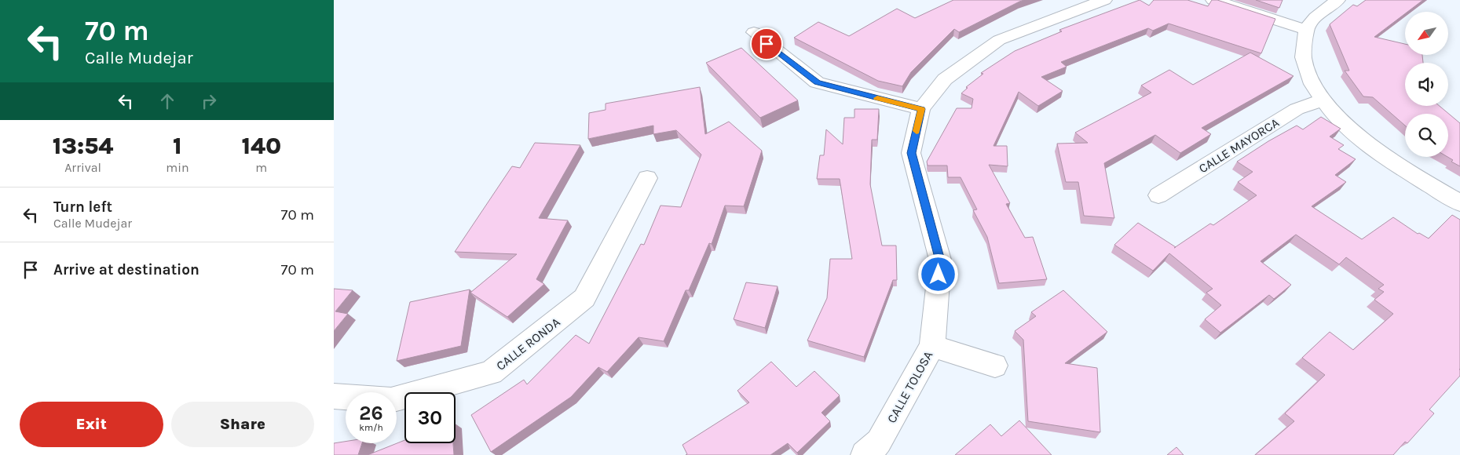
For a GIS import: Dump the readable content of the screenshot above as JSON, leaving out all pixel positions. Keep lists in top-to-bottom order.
{
  "streets": {
    "street": ["CALLE MAYORCA", "CALLE RONDA", "CALLE TOLOSA"]
  },
  "north": "bottom left",
  "page": {
    "turn": ["70 m", "Calle Mudejar"],
    "eta": [
      "13:54",
      "Arrival",
      "1",
      "min",
      "140",
      "m"
    ],
    "list": [
      {
        "name": "Turn left",
        "note": "Calle Mudejar",
        "value": "70 m"
      },
      {
        "name": "Arrive at destination",
        "value": "70 m"
      }
    ],
    "speed": "26 km/h",
    "limit": "30",
    "buttons": ["Exit", "Share"]
  }
}
